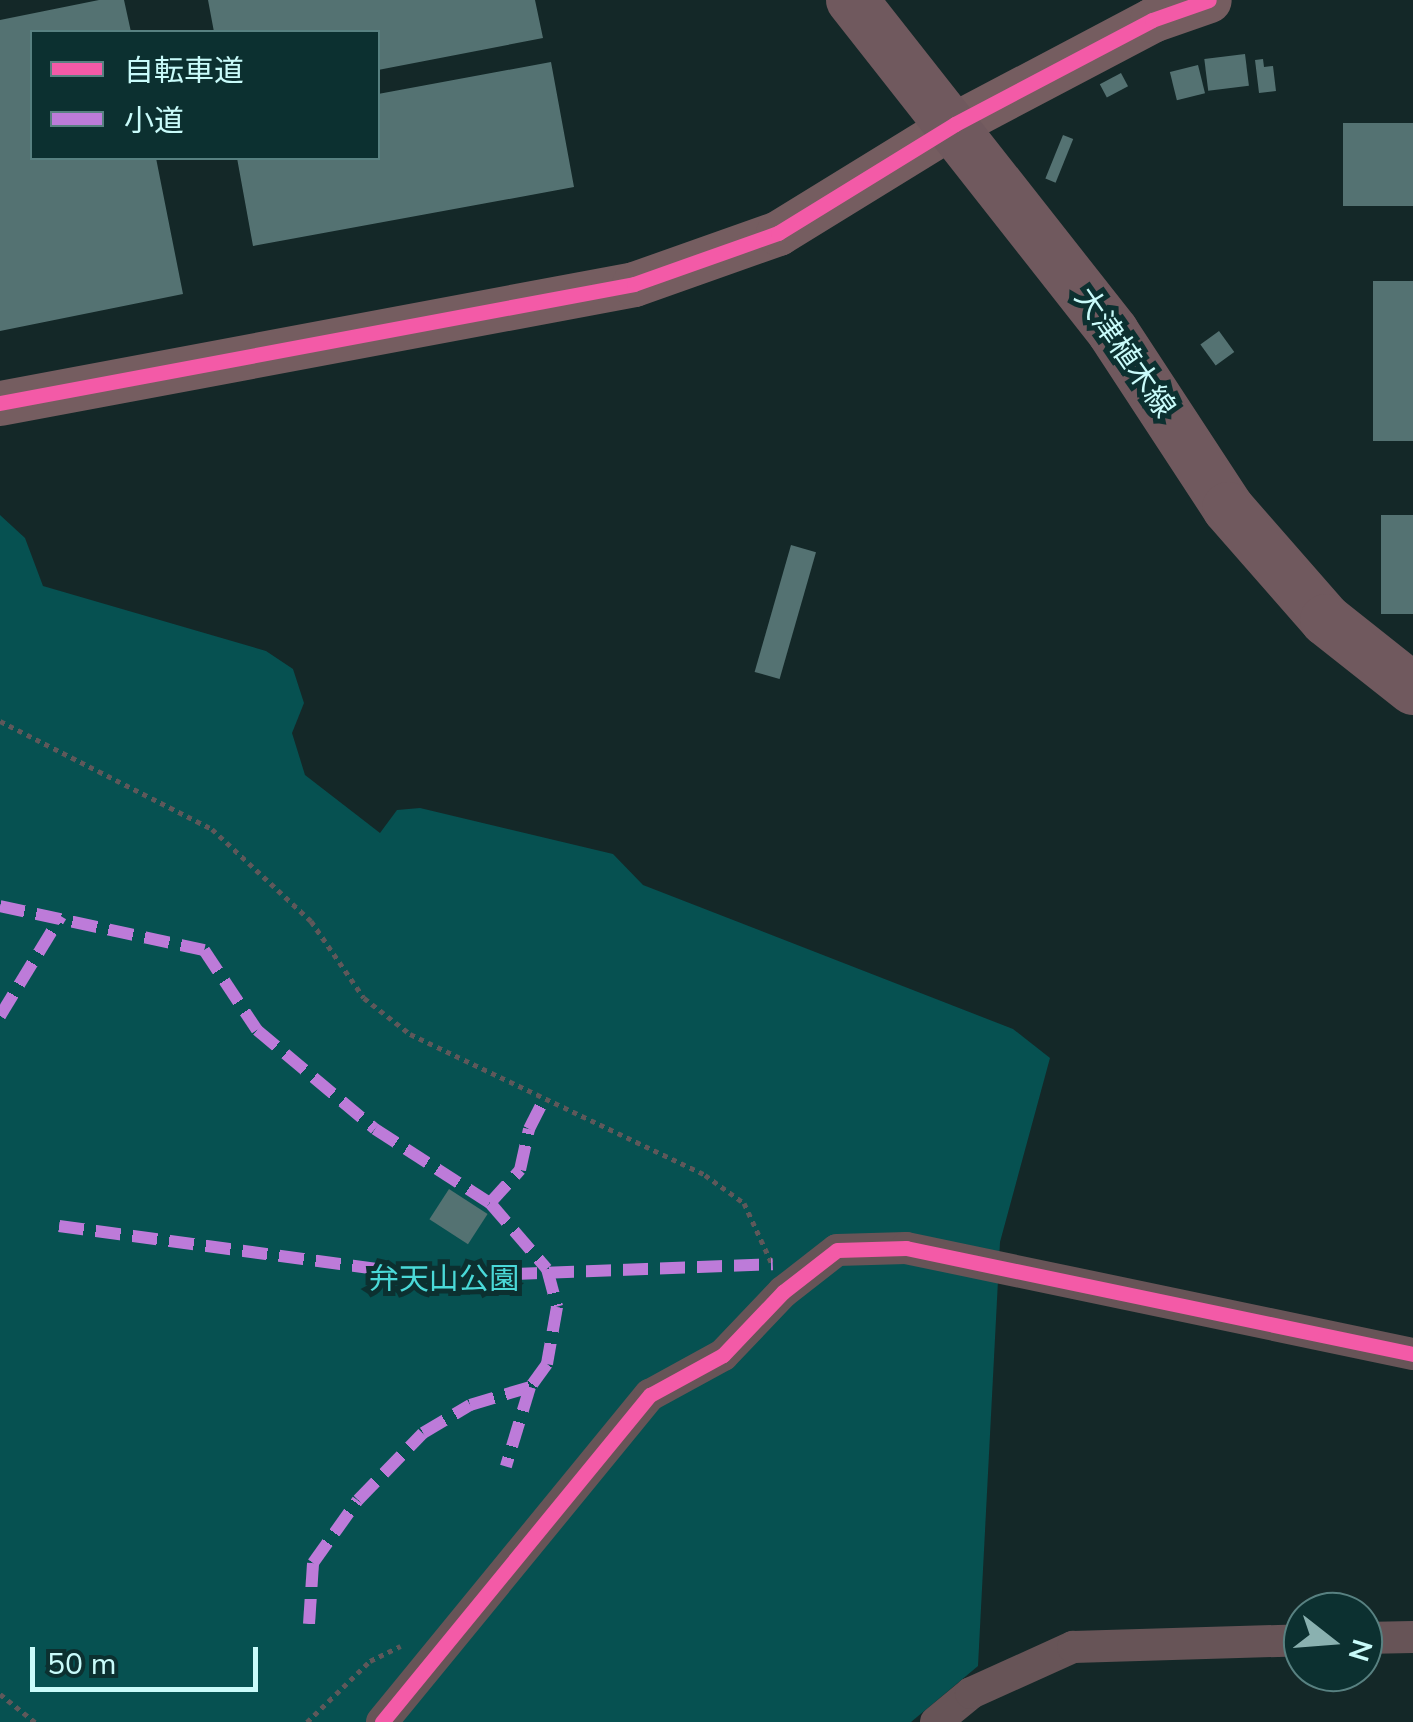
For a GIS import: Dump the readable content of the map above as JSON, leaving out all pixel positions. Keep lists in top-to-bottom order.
{
  "streets": {
    "main road": ["大津植木線"]
  },
  "parks": ["弁天山公園"],
  "legend": ["自転車道", "小道"],
  "scale_bar": "50 m",
  "north": "right"
}
